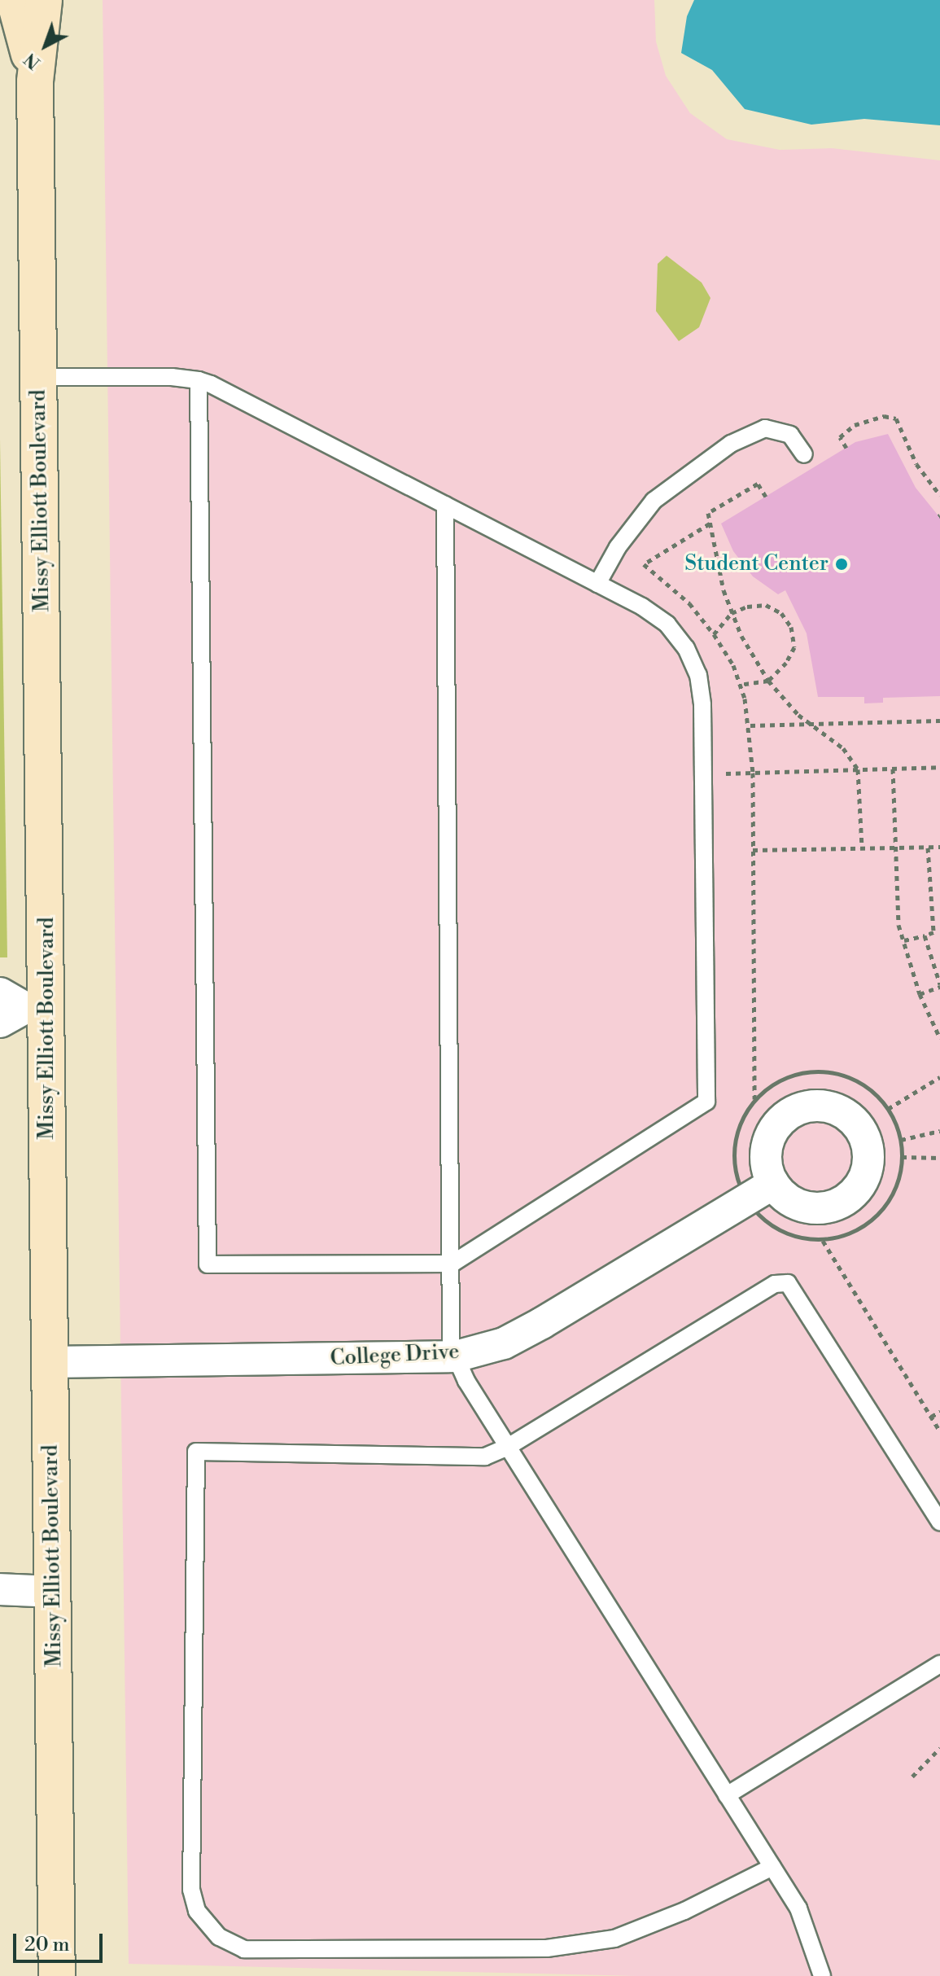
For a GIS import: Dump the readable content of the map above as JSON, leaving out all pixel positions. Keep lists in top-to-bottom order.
{
  "streets": {
    "street": ["Missy Elliott Boulevard", "College Drive"]
  },
  "crossings": [
    ["Missy Elliott Boulevard", "College Drive"]
  ],
  "places": ["Student Center"],
  "scale_bar": "20 m",
  "north": "bottom left"
}
